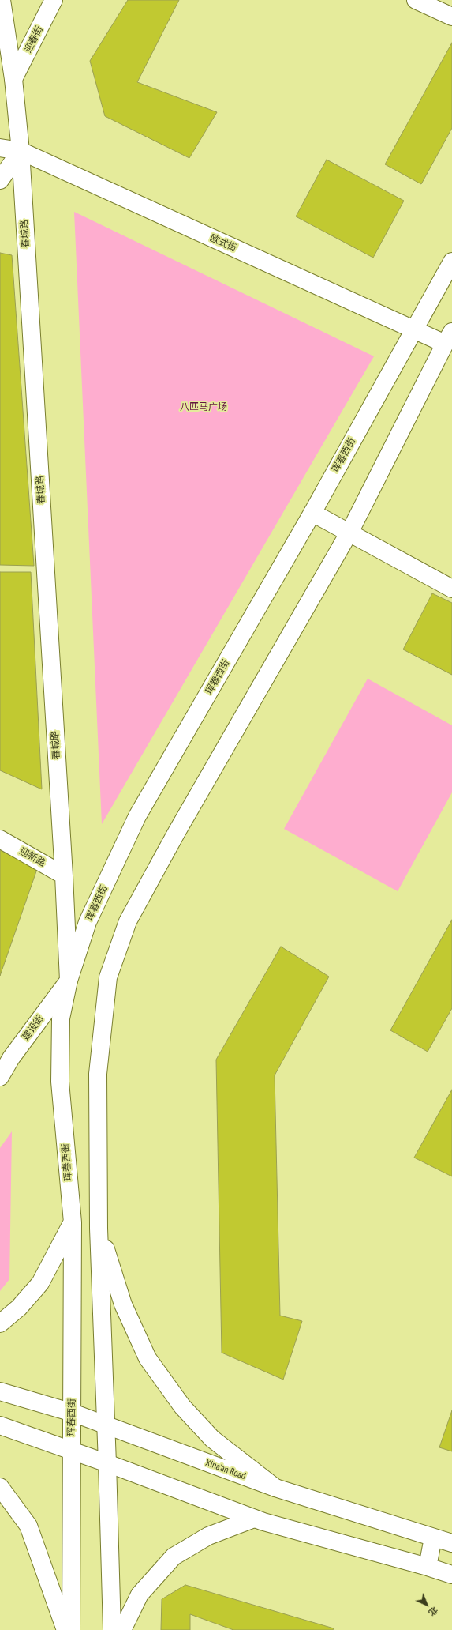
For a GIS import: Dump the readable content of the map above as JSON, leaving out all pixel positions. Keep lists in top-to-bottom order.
{
  "streets": {
    "main road": [
      "迎春街",
      "春城路",
      "欧式街",
      "珲春西街",
      "迎新路",
      "建设街",
      "Xina'an Road"
    ]
  },
  "crossings": [
    ["迎春街", "春城路"],
    ["春城路", "欧式街"],
    ["春城路", "珲春西街"],
    ["春城路", "迎新路"],
    ["春城路", "建设街"],
    ["欧式街", "珲春西街"],
    ["珲春西街", "建设街"],
    ["珲春西街", "Xina'an Road"]
  ],
  "parks": ["八匹马广场"],
  "north": "bottom right"
}
